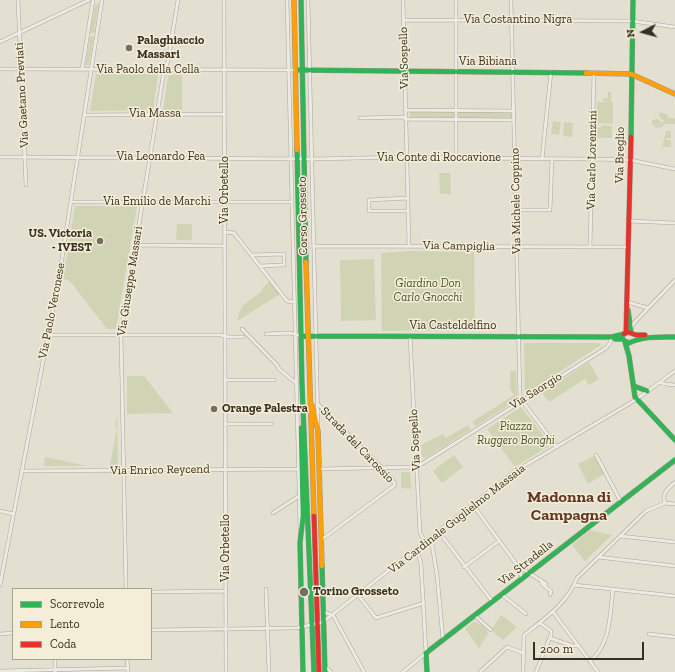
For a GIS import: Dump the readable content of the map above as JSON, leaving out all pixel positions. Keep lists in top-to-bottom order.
{
  "streets": {
    "main road": [
      "Via Bibiana",
      "Via Breglio",
      "Corso Grosseto",
      "Via Casteldelfino",
      "Via Stradella"
    ],
    "street": [
      "Via Costantino Nigra",
      "Via Sospello",
      "Via Paolo della Cella",
      "Via Gaetano Previati",
      "Via Massa",
      "Via Leonardo Fea",
      "Via Conte di Roccavione",
      "Via Carlo Lorenzini",
      "Via Orbetello",
      "Via Michele Coppino",
      "Via Emilio de Marchi",
      "Via Campiglia",
      "Via Giuseppe Massari",
      "Via Paolo Veronese",
      "Via Saorgio",
      "Strada del Carossio",
      "Via Enrico Reycend",
      "Via Cardinale Guglielmo Massaia"
    ]
  },
  "crossings": [
    ["Via Costantino Nigra", "Via Sospello"],
    ["Via Costantino Nigra", "Via Breglio"],
    ["Via Costantino Nigra", "Via Michele Coppino"],
    ["Via Sospello", "Via Bibiana"],
    ["Via Sospello", "Via Conte di Roccavione"],
    ["Via Sospello", "Via Campiglia"],
    ["Via Sospello", "Via Casteldelfino"],
    ["Via Sospello", "Via Saorgio"],
    ["Via Sospello", "Via Cardinale Guglielmo Massaia"],
    ["Via Bibiana", "Via Paolo della Cella"],
    ["Via Bibiana", "Via Breglio"],
    ["Via Bibiana", "Via Carlo Lorenzini"],
    ["Via Bibiana", "Via Michele Coppino"],
    ["Via Bibiana", "Corso Grosseto"],
    ["Via Paolo della Cella", "Via Gaetano Previati"],
    ["Via Paolo della Cella", "Via Orbetello"],
    ["Via Paolo della Cella", "Corso Grosseto"],
    ["Via Paolo della Cella", "Via Giuseppe Massari"],
    ["Via Paolo della Cella", "Via Paolo Veronese"],
    ["Via Gaetano Previati", "Via Leonardo Fea"],
    ["Via Massa", "Via Orbetello"],
    ["Via Massa", "Via Giuseppe Massari"],
    ["Via Massa", "Via Paolo Veronese"],
    ["Via Breglio", "Via Conte di Roccavione"],
    ["Via Breglio", "Via Campiglia"],
    ["Via Breglio", "Via Casteldelfino"],
    ["Via Breglio", "Via Cardinale Guglielmo Massaia"],
    ["Via Leonardo Fea", "Via Conte di Roccavione"],
    ["Via Leonardo Fea", "Via Orbetello"],
    ["Via Leonardo Fea", "Corso Grosseto"],
    ["Via Leonardo Fea", "Via Giuseppe Massari"],
    ["Via Leonardo Fea", "Via Paolo Veronese"],
    ["Via Conte di Roccavione", "Via Carlo Lorenzini"],
    ["Via Conte di Roccavione", "Via Michele Coppino"],
    ["Via Conte di Roccavione", "Corso Grosseto"],
    ["Via Carlo Lorenzini", "Via Campiglia"],
    ["Via Orbetello", "Via Emilio de Marchi"],
    ["Via Orbetello", "Via Enrico Reycend"],
    ["Via Michele Coppino", "Via Campiglia"],
    ["Via Michele Coppino", "Via Casteldelfino"],
    ["Via Michele Coppino", "Via Saorgio"],
    ["Via Emilio de Marchi", "Corso Grosseto"],
    ["Via Emilio de Marchi", "Via Giuseppe Massari"],
    ["Via Emilio de Marchi", "Via Paolo Veronese"],
    ["Corso Grosseto", "Via Campiglia"],
    ["Corso Grosseto", "Via Casteldelfino"],
    ["Corso Grosseto", "Strada del Carossio"],
    ["Corso Grosseto", "Via Enrico Reycend"],
    ["Corso Grosseto", "Via Cardinale Guglielmo Massaia"],
    ["Via Giuseppe Massari", "Via Enrico Reycend"],
    ["Via Paolo Veronese", "Via Enrico Reycend"],
    ["Via Casteldelfino", "Via Saorgio"]
  ],
  "districts": ["Madonna di Campagna"],
  "parks": ["Giardino Don Carlo Gnocchi", "Piazza Ruggero Bonghi"],
  "places": [
    "Palaghiaccio Massari",
    "US. Victoria - IVEST",
    "Orange Palestra",
    "Torino Grosseto"
  ],
  "legend": ["Scorrevole", "Lento", "Coda"],
  "scale_bar": "200 m",
  "north": "left"
}
